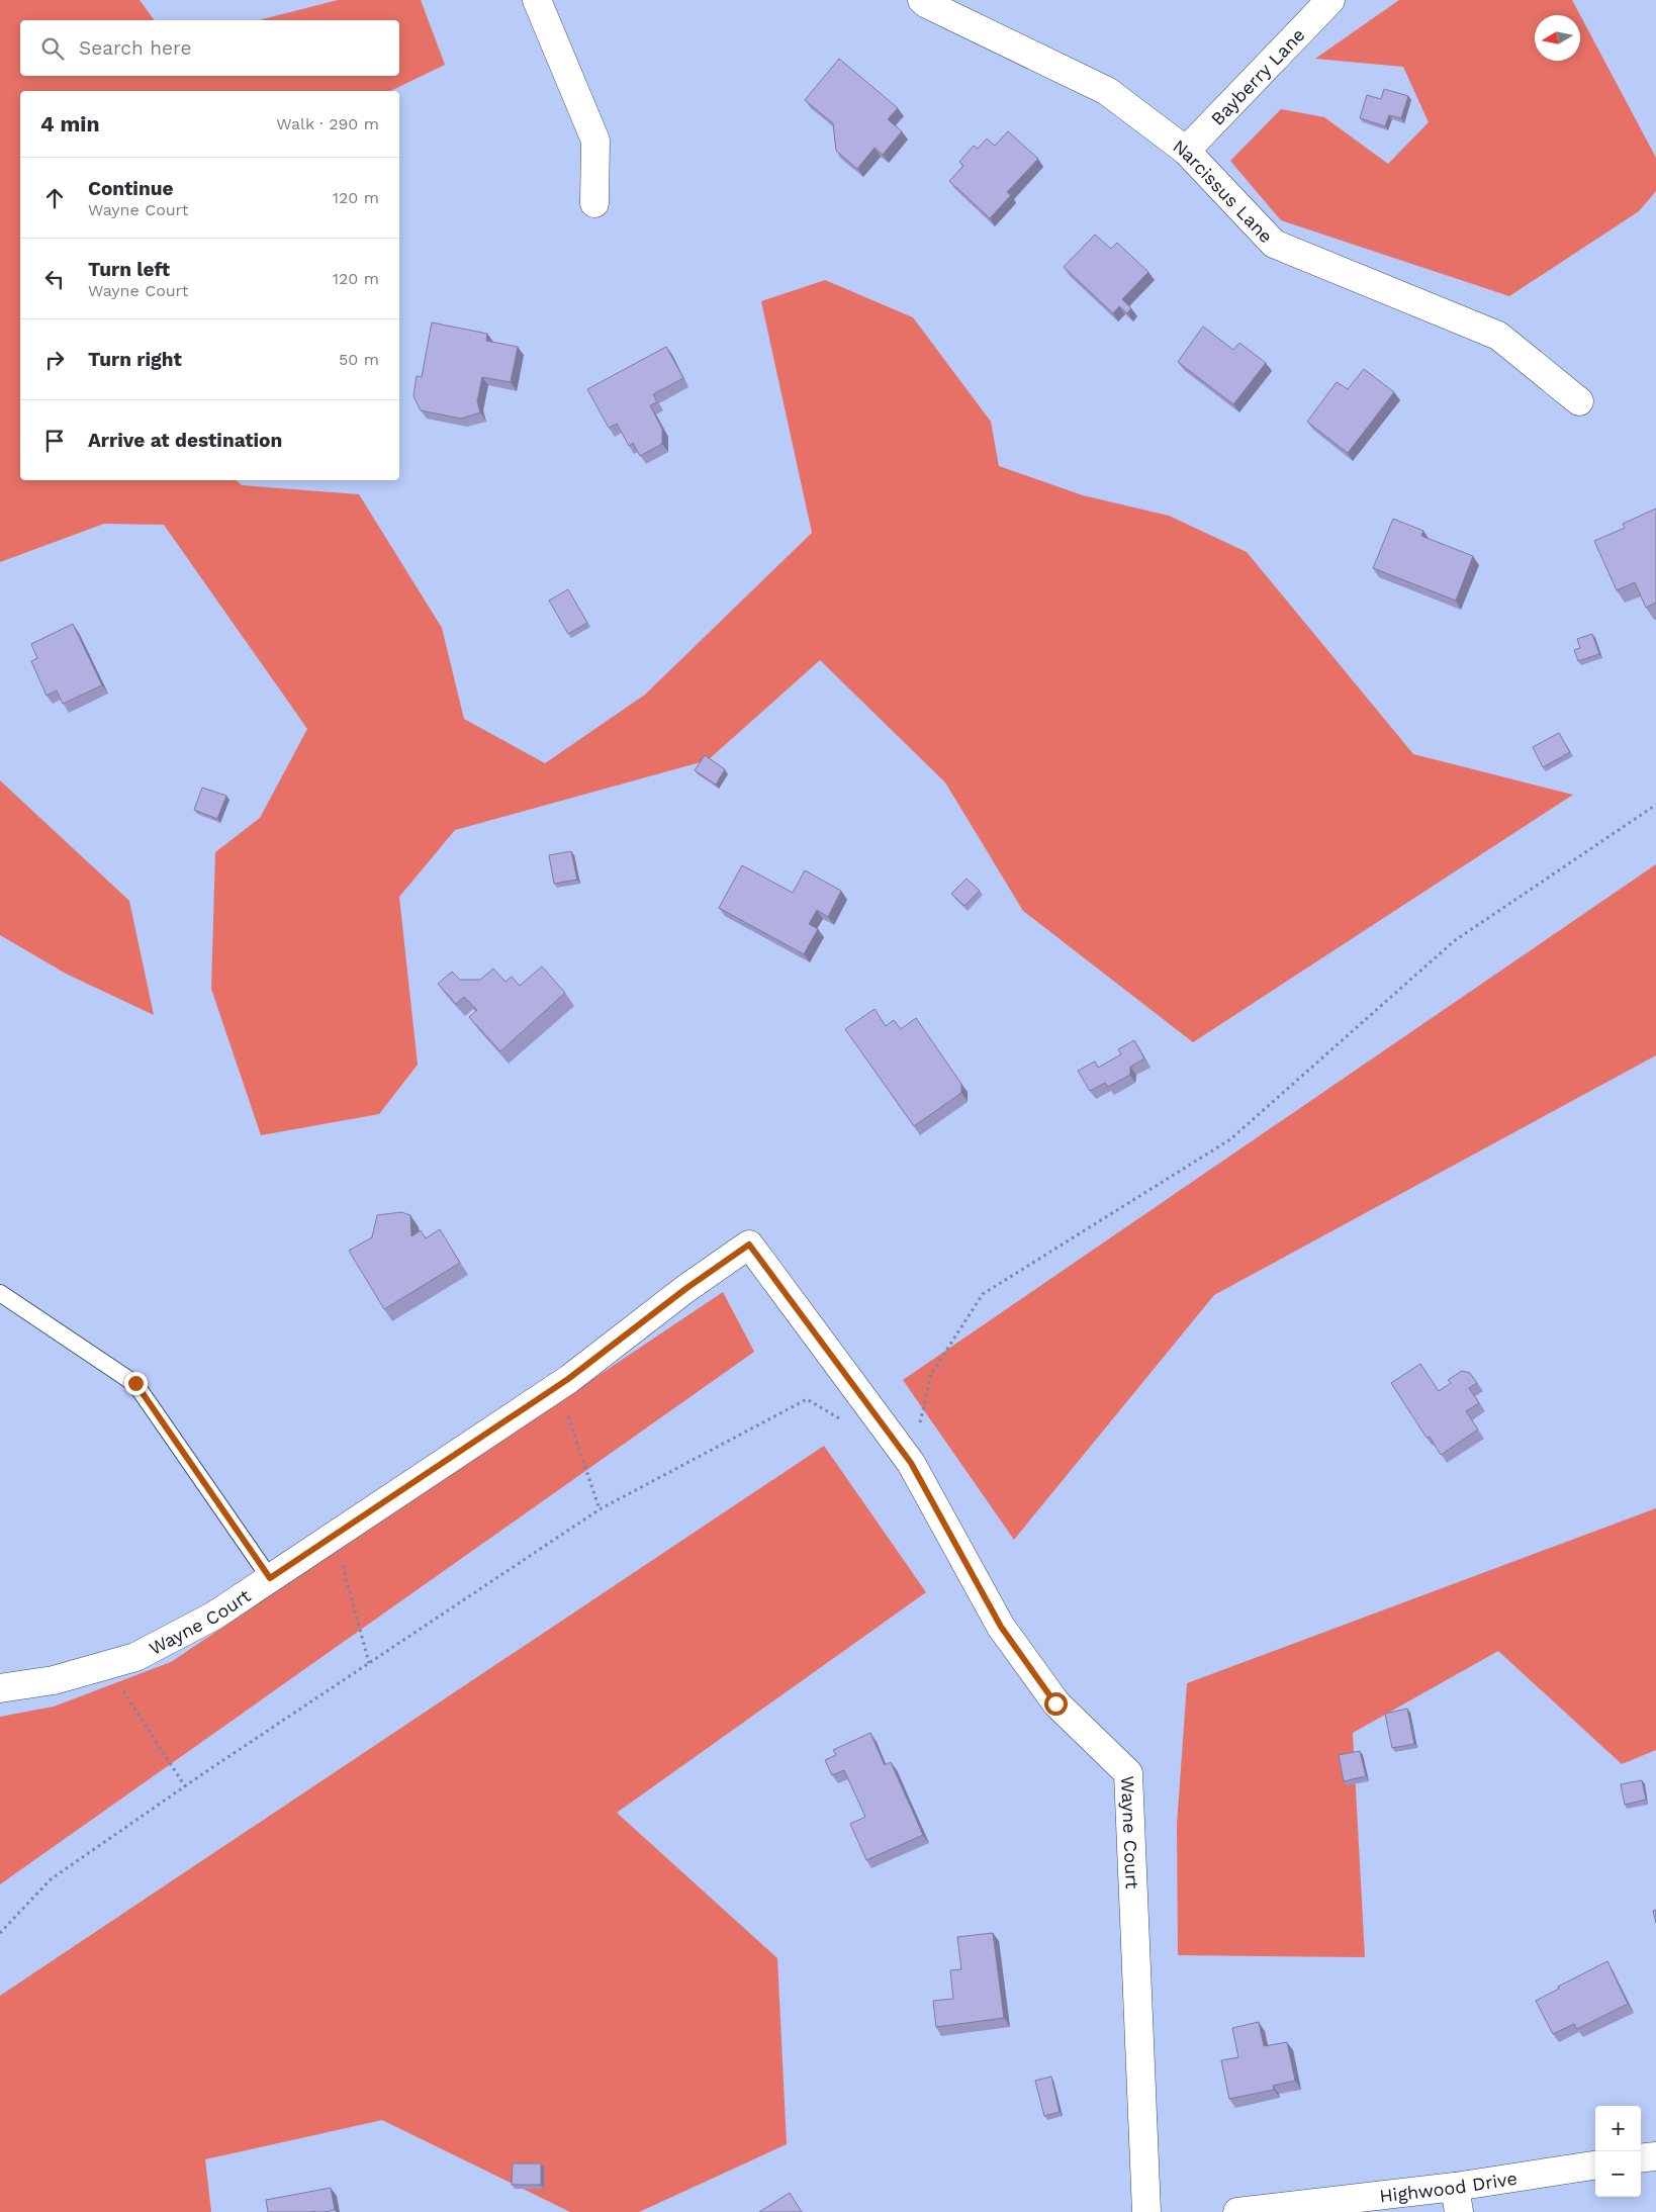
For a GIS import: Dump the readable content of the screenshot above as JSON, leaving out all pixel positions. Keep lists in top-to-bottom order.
{
  "streets": {
    "street": [
      "Bayberry Lane",
      "Narcissus Lane",
      "Wayne Court",
      "Highwood Drive"
    ]
  },
  "crossings": [
    ["Bayberry Lane", "Narcissus Lane"]
  ],
  "north": "left",
  "page": {
    "search": "Search here",
    "heading": ["4 min", "Walk · 290 m"],
    "list": [
      ["Continue", "Wayne Court", "120 m"],
      ["Turn left", "Wayne Court", "120 m"],
      ["Turn right", "50 m"],
      "Arrive at destination"
    ],
    "map_buttons": ["+", "−"]
  }
}
